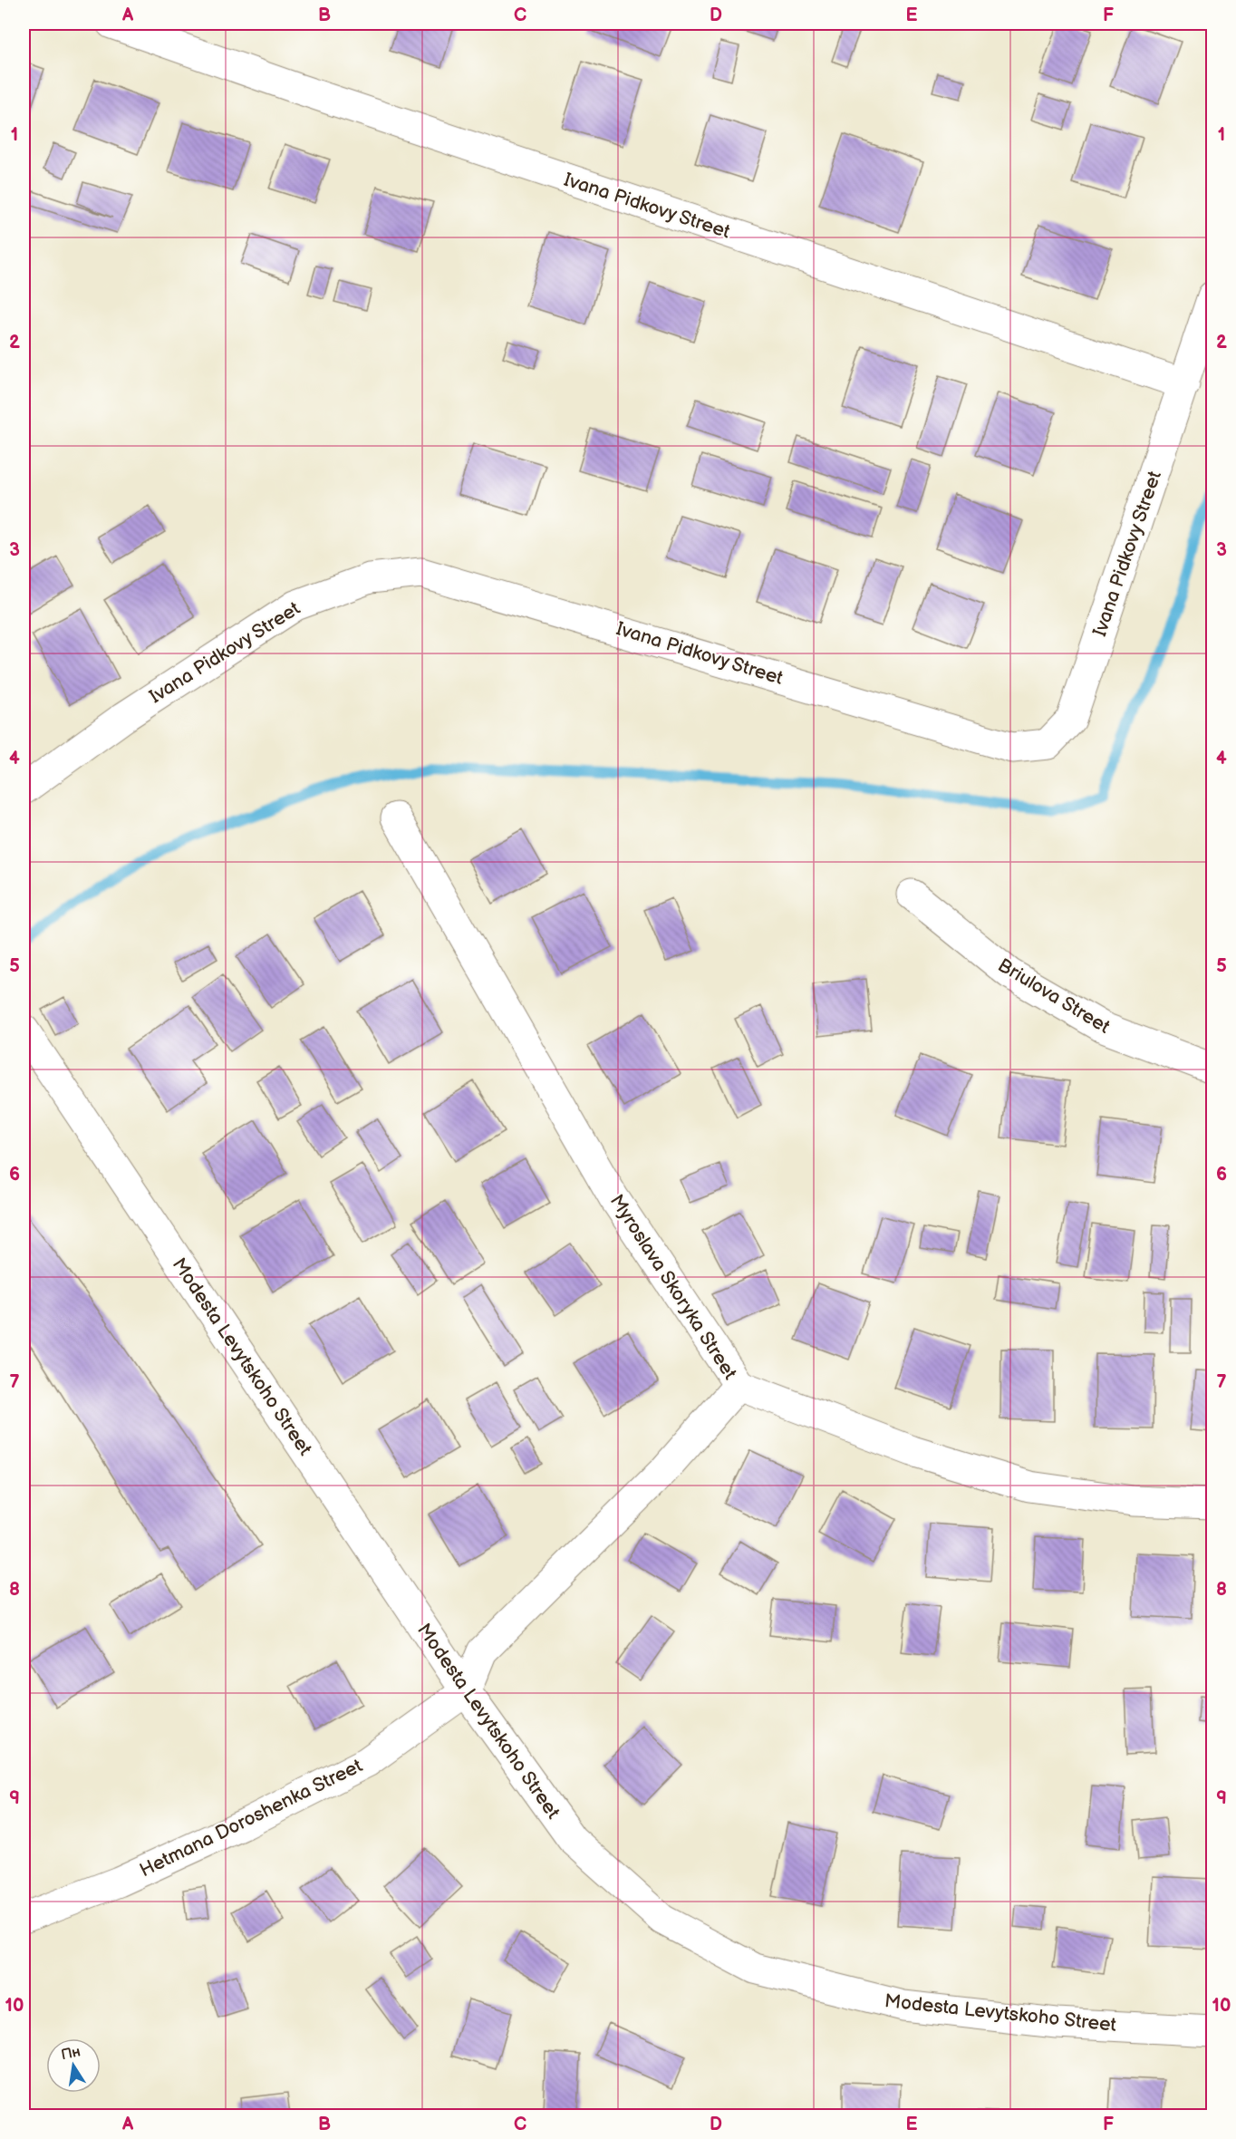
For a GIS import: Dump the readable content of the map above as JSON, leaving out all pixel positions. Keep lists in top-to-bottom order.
{
  "streets": {
    "street": [
      "Ivana Pidkovy Street",
      "Briulova Street",
      "Myroslava Skoryka Street",
      "Modesta Levytskoho Street",
      "Hetmana Doroshenka Street"
    ]
  },
  "crossings": [
    ["Modesta Levytskoho Street", "Hetmana Doroshenka Street"]
  ],
  "north": "top",
  "grid": {
    "columns": [
      "A",
      "B",
      "C",
      "D",
      "E",
      "F"
    ],
    "rows": [
      "1",
      "2",
      "3",
      "4",
      "5",
      "6",
      "7",
      "8",
      "9",
      "10"
    ]
  }
}
